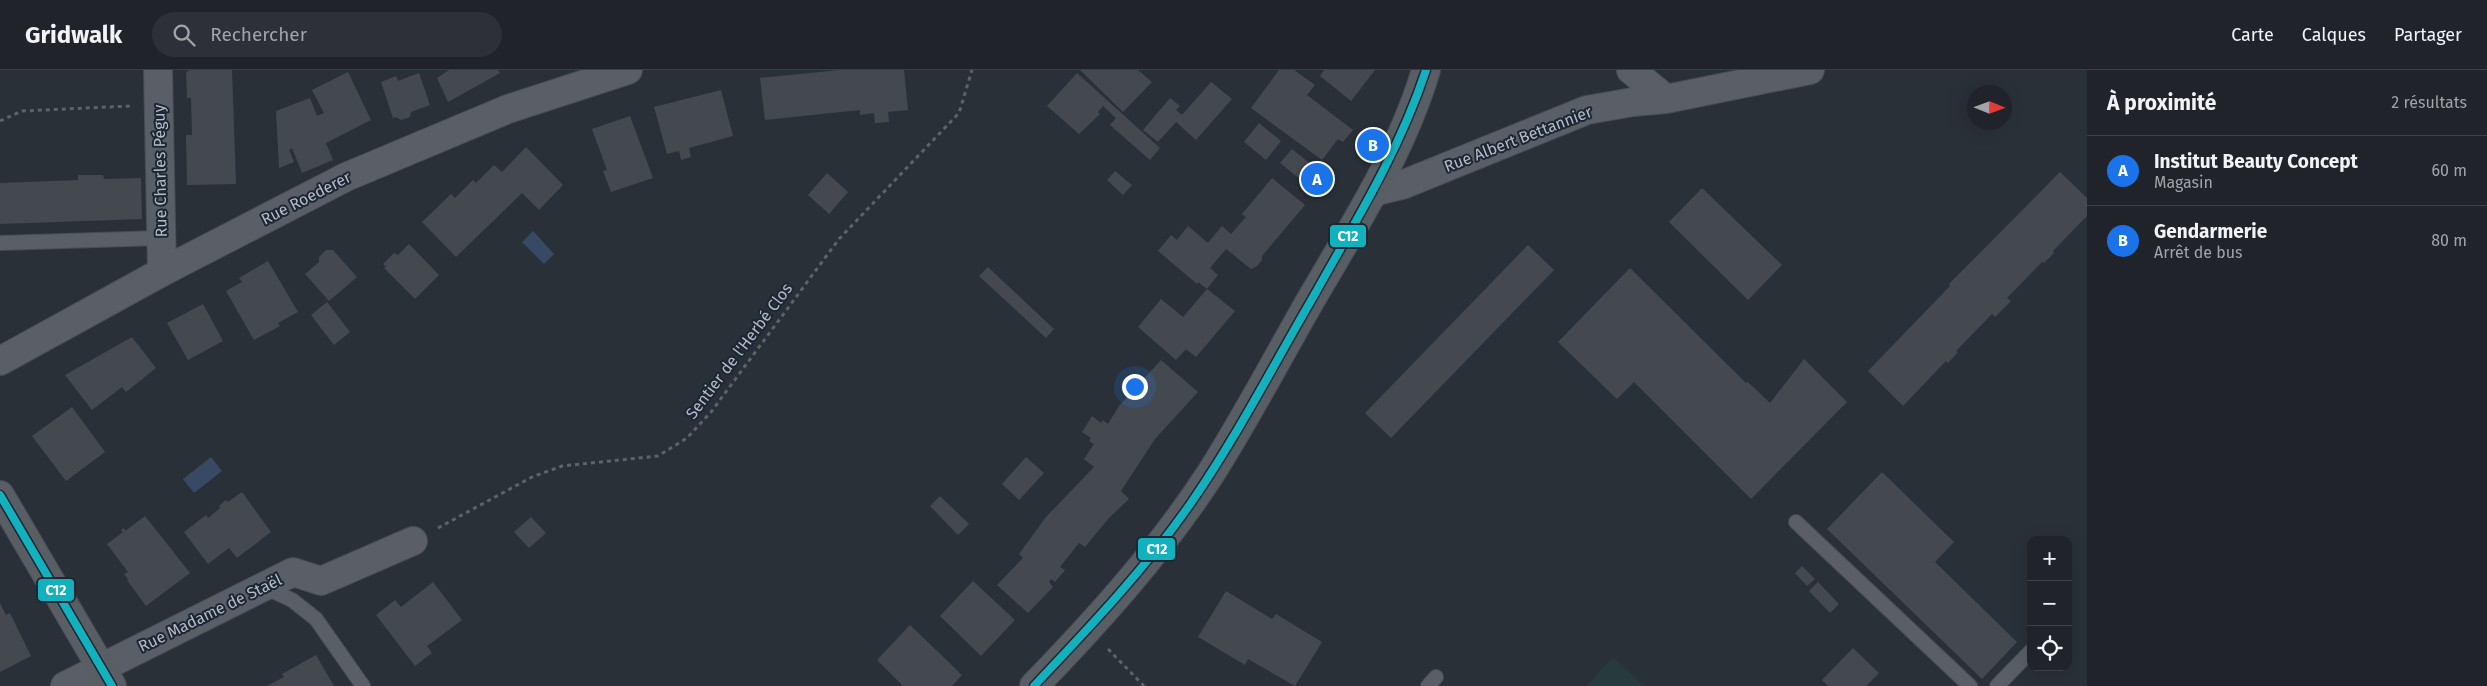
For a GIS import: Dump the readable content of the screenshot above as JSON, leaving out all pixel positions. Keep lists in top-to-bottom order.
{
  "streets": {
    "street": [
      "Rue Albert Bettannier",
      "Rue Charles Péguy",
      "Rue Roederer",
      "Rue Madame de Staël"
    ],
    "path": ["Sentier de l'Herbé Clos"]
  },
  "crossings": [
    ["Rue Charles Péguy", "Rue Roederer"],
    ["Sentier de l'Herbé Clos", "Rue Madame de Staël"]
  ],
  "lines": ["transit line C12"],
  "north": "right",
  "page": {
    "header": "Gridwalk",
    "search": "Rechercher",
    "nav": ["Carte", "Calques", "Partager"],
    "heading": ["À proximité", "2 résultats"],
    "pins": ["B", "A"],
    "list": [
      {
        "mark": "A",
        "name": "Institut Beauty Concept",
        "note": "Magasin",
        "value": "60 m"
      },
      {
        "mark": "B",
        "name": "Gendarmerie",
        "note": "Arrêt de bus",
        "value": "80 m"
      }
    ],
    "map_buttons": ["+", "−"]
  }
}
